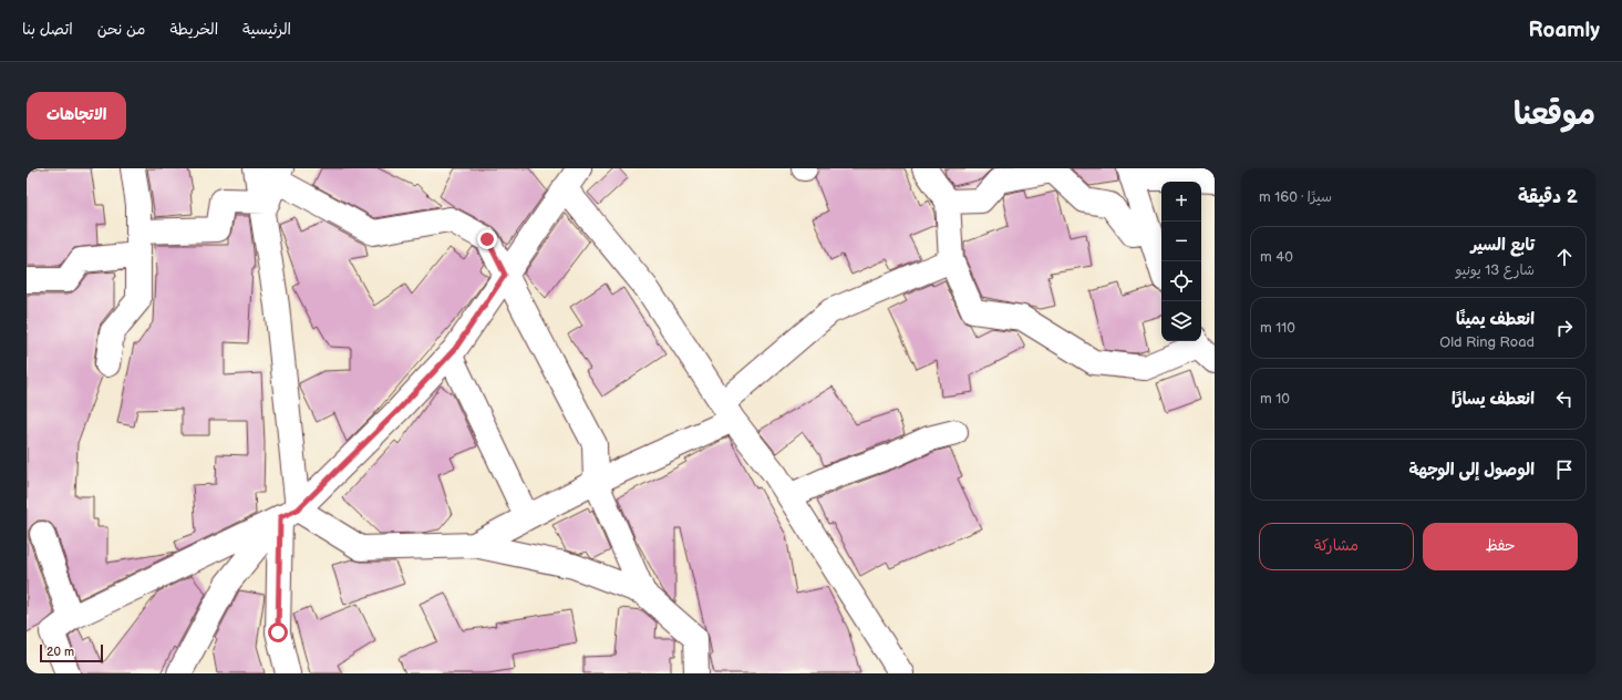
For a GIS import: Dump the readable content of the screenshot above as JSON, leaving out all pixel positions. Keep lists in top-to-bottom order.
{
  "scale_bar": "20 m",
  "page": {
    "header": "Roamly",
    "nav": [
      "الرئيسية",
      "الخريطة",
      "من نحن",
      "اتصل بنا"
    ],
    "title": "موقعنا",
    "buttons": [
      "الاتجاهات",
      ["حفظ", "مشاركة"]
    ],
    "heading": ["2 دقيقة", "سيرًا · 160 m"],
    "map_buttons": ["+", "−"],
    "list": [
      ["تابع السير", "شارع 13 يونيو", "40 m"],
      ["انعطف يمينًا", "Old Ring Road", "110 m"],
      ["انعطف يسارًا", "10 m"],
      "الوصول إلى الوجهة"
    ],
    "scale": "20 m"
  }
}
